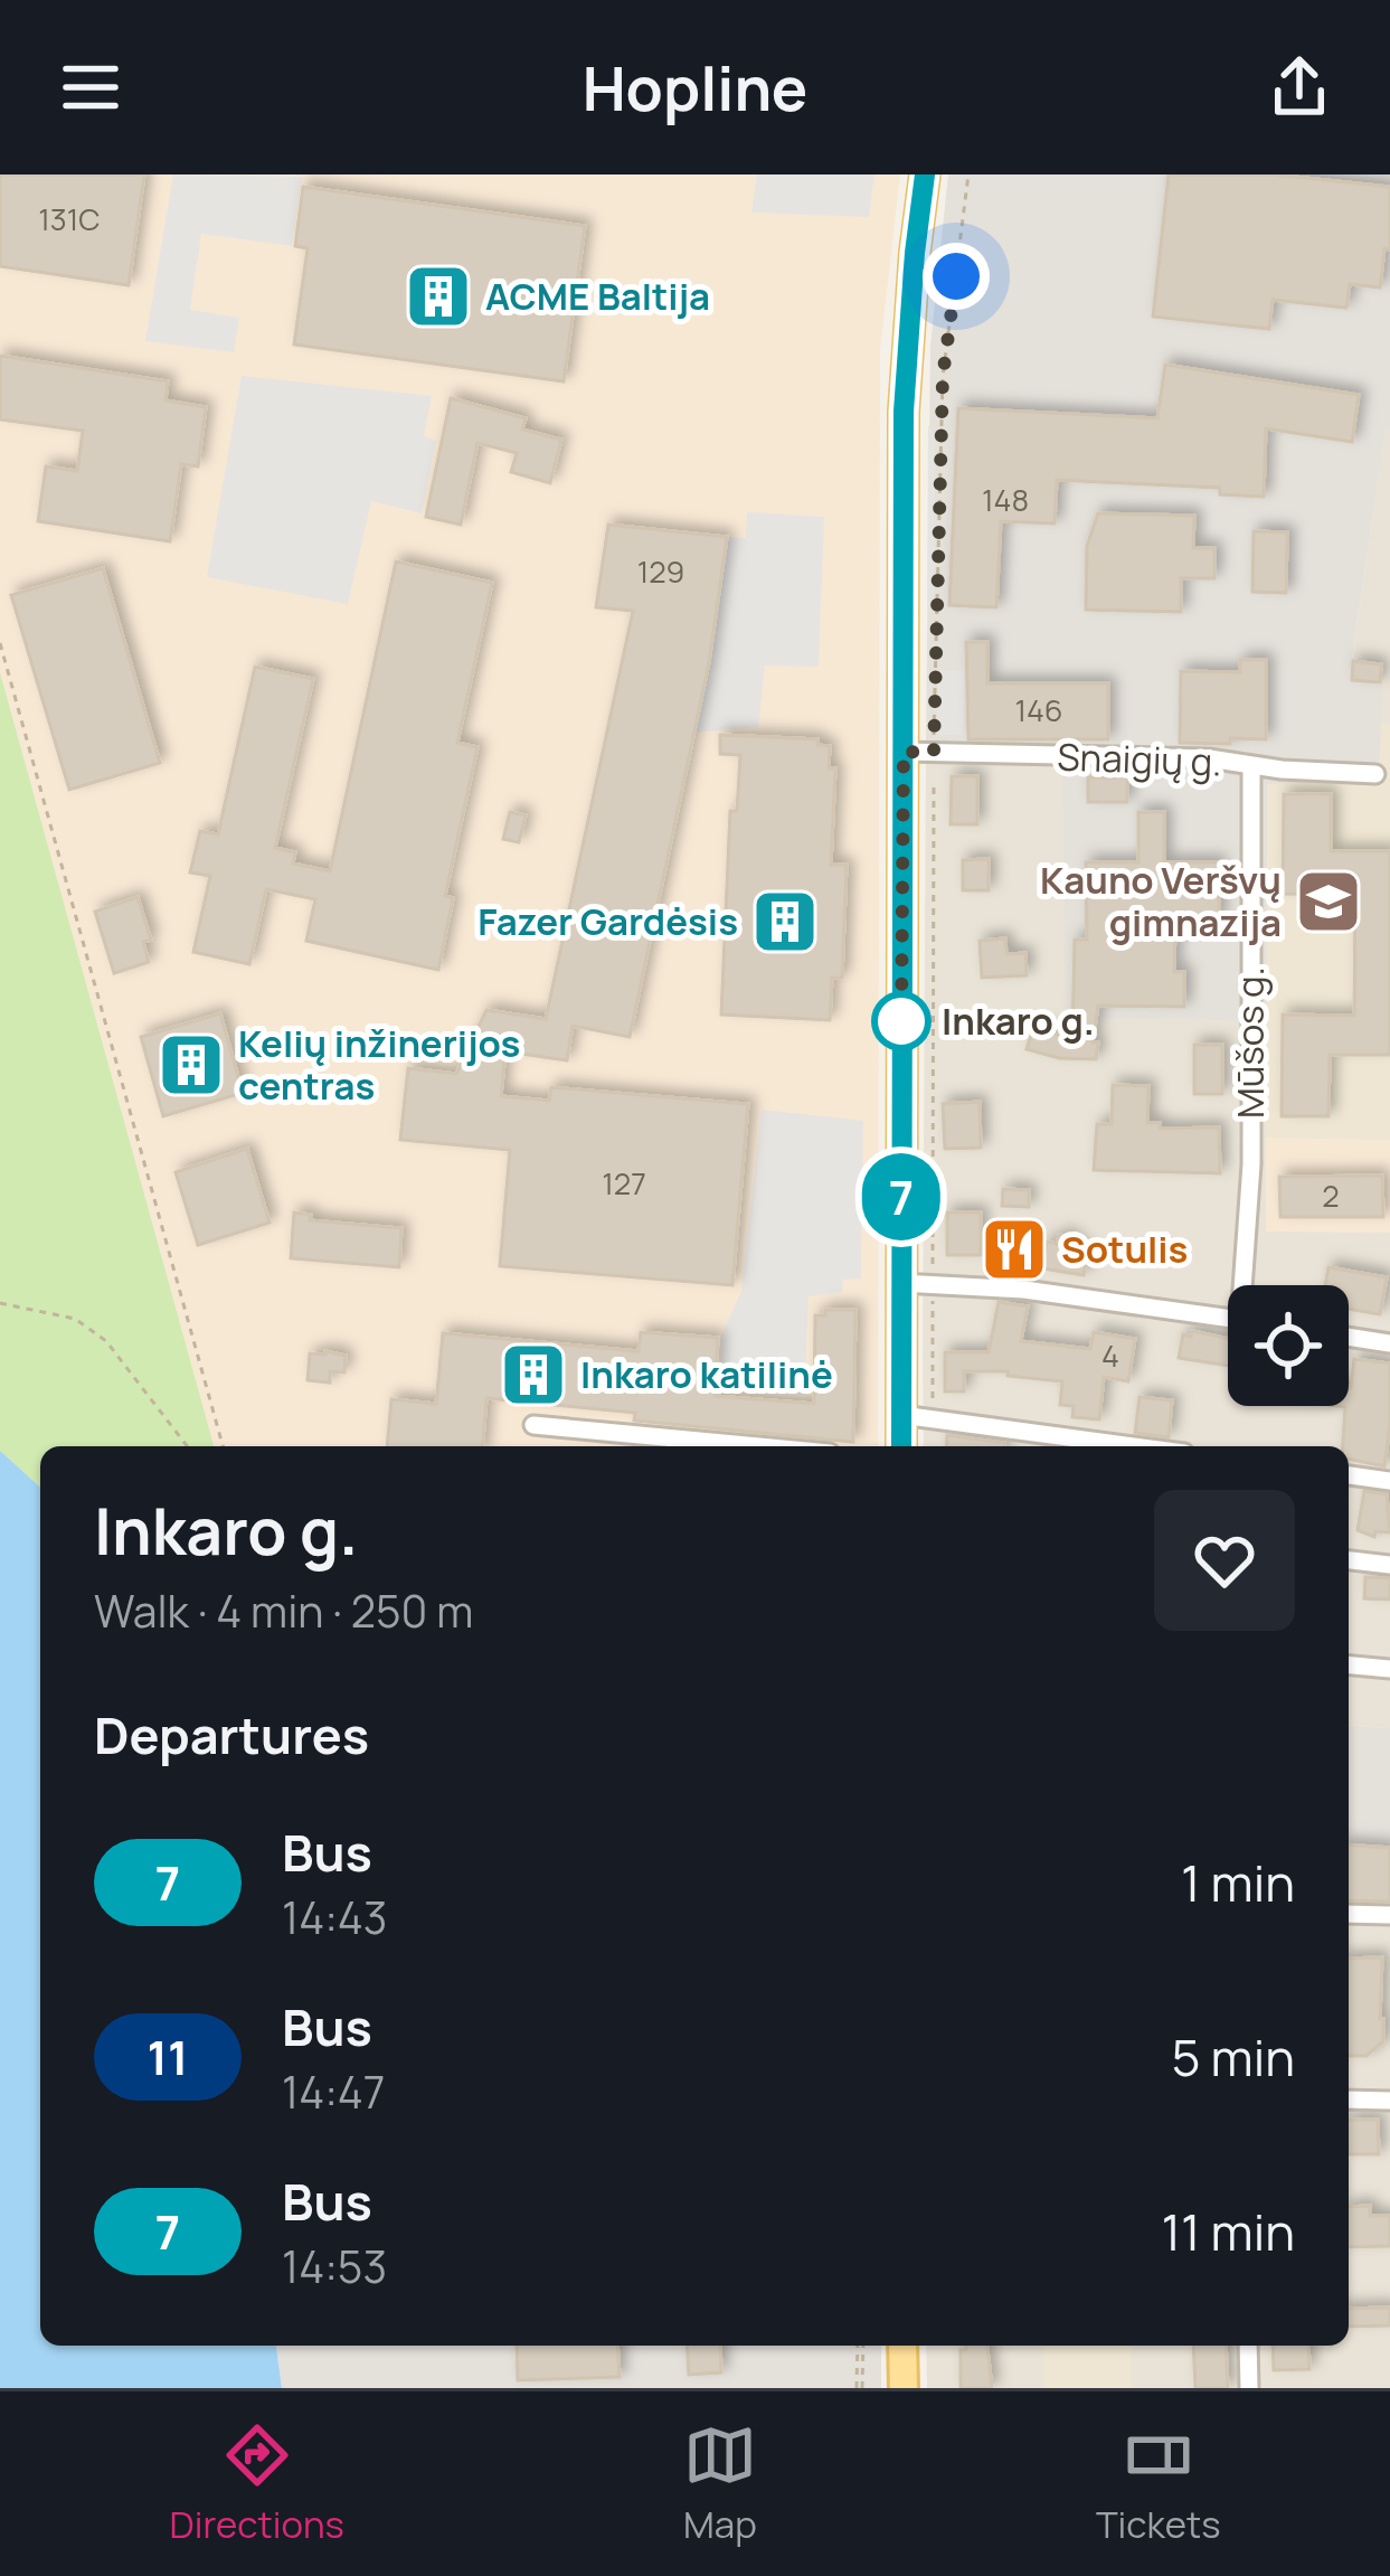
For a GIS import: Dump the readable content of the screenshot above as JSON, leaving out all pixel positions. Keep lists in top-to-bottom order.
{
  "streets": {
    "street": ["Snaigių g.", "Mūšos g."]
  },
  "crossings": [
    ["Snaigių g.", "Mūšos g."]
  ],
  "places": {
    "building": [
      "ACME Baltija",
      "Fazer Gardėsis",
      "Kelių inžinerijos centras",
      "Inkaro katilinė"
    ],
    "school or university": ["Kauno Veršvų gimnazija"],
    "other": ["Inkaro g."],
    "restaurant": ["Sotulis"]
  },
  "lines": ["bus line 7"],
  "house_numbers": [
    "131C",
    "148",
    "129",
    "146",
    "127",
    "2",
    "4"
  ],
  "page": {
    "header": "Hopline",
    "on_map": "7",
    "heading": [
      ["Inkaro g.", "Walk · 4 min · 250 m"],
      "Departures"
    ],
    "list": [
      {
        "mark": "7",
        "name": "Bus",
        "note": "14:43",
        "value": "1 min"
      },
      {
        "mark": "11",
        "name": "Bus",
        "note": "14:47",
        "value": "5 min"
      },
      {
        "mark": "7",
        "name": "Bus",
        "note": "14:53",
        "value": "11 min"
      }
    ],
    "tabs": ["Directions", "Map", "Tickets"]
  }
}
